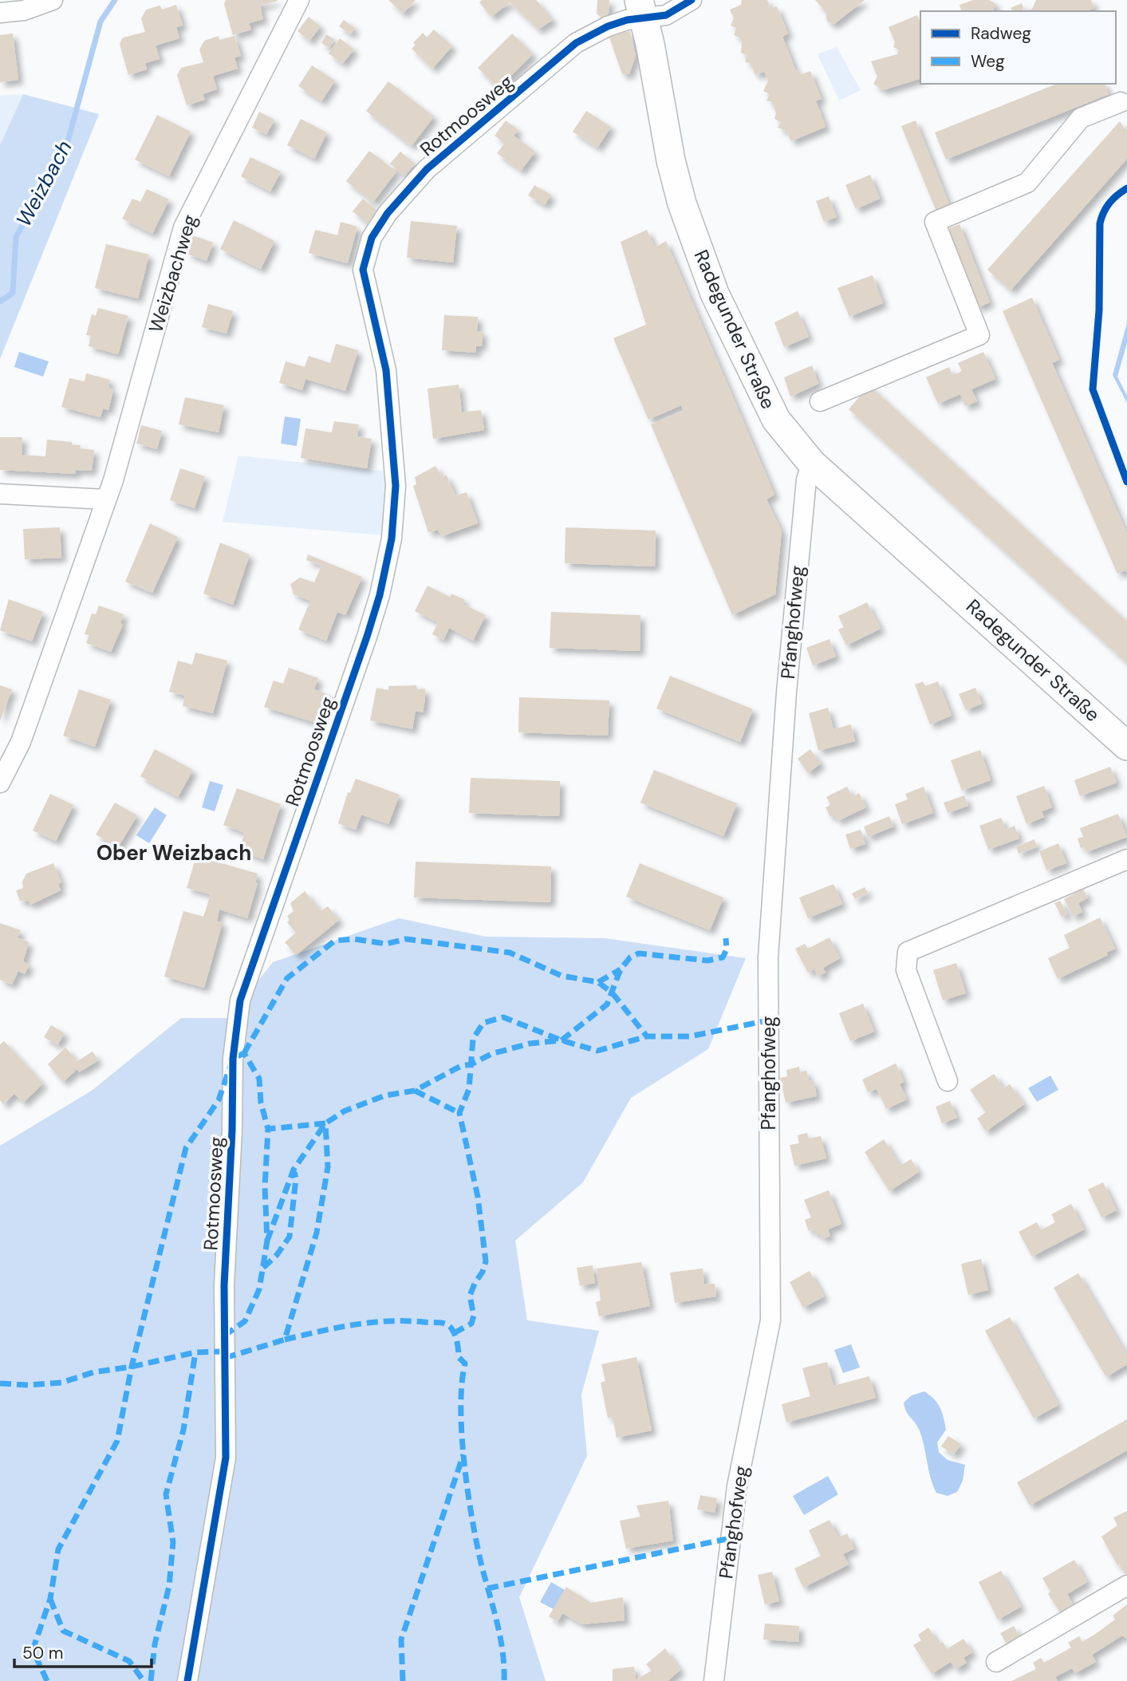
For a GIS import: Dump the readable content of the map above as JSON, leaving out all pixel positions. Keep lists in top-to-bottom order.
{
  "streets": {
    "main road": ["Radegunder Straße"],
    "street": ["Rotmoosweg", "Weizbachweg", "Pfanghofweg"]
  },
  "crossings": [
    ["Rotmoosweg", "Radegunder Straße"],
    ["Radegunder Straße", "Pfanghofweg"]
  ],
  "districts": ["Ober Weizbach"],
  "water": ["Weizbach"],
  "legend": ["Radweg", "Weg"],
  "scale_bar": "50 m"
}
